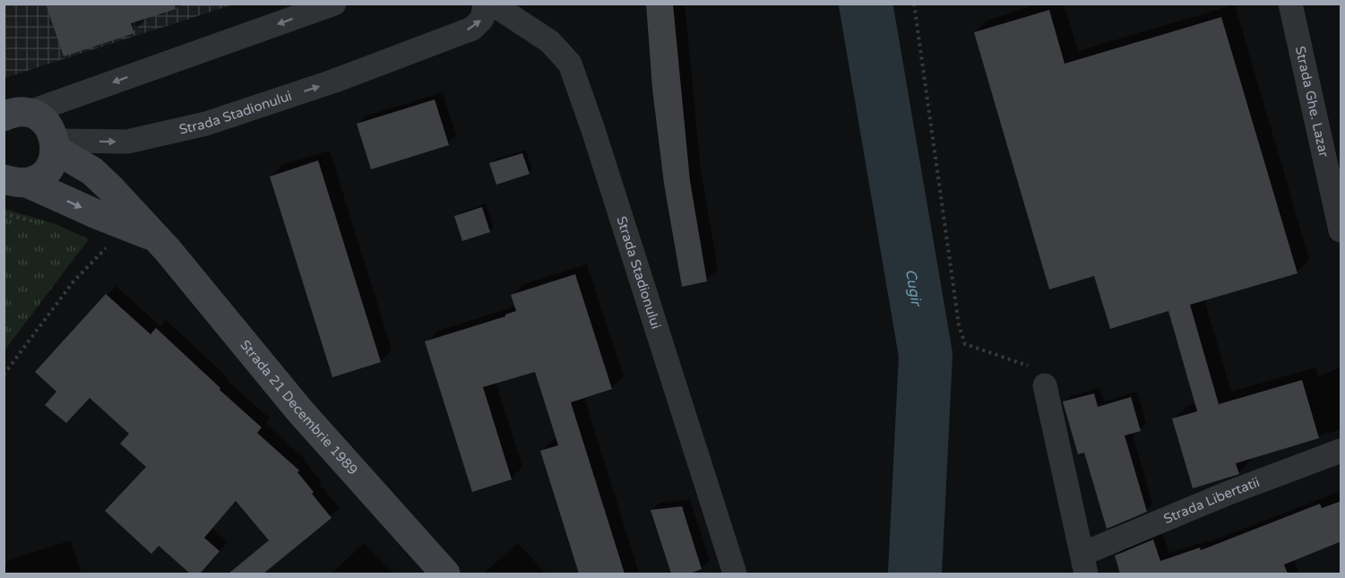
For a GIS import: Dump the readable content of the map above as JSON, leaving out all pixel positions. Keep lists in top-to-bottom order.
{
  "streets": {
    "main road": ["Strada 21 Decembrie 1989"],
    "street": ["Strada Ghe. Lazar", "Strada Stadionului", "Strada Libertatii"]
  },
  "crossings": [
    ["Strada Stadionului", "Strada 21 Decembrie 1989"]
  ],
  "water": ["Cugir"]
}
